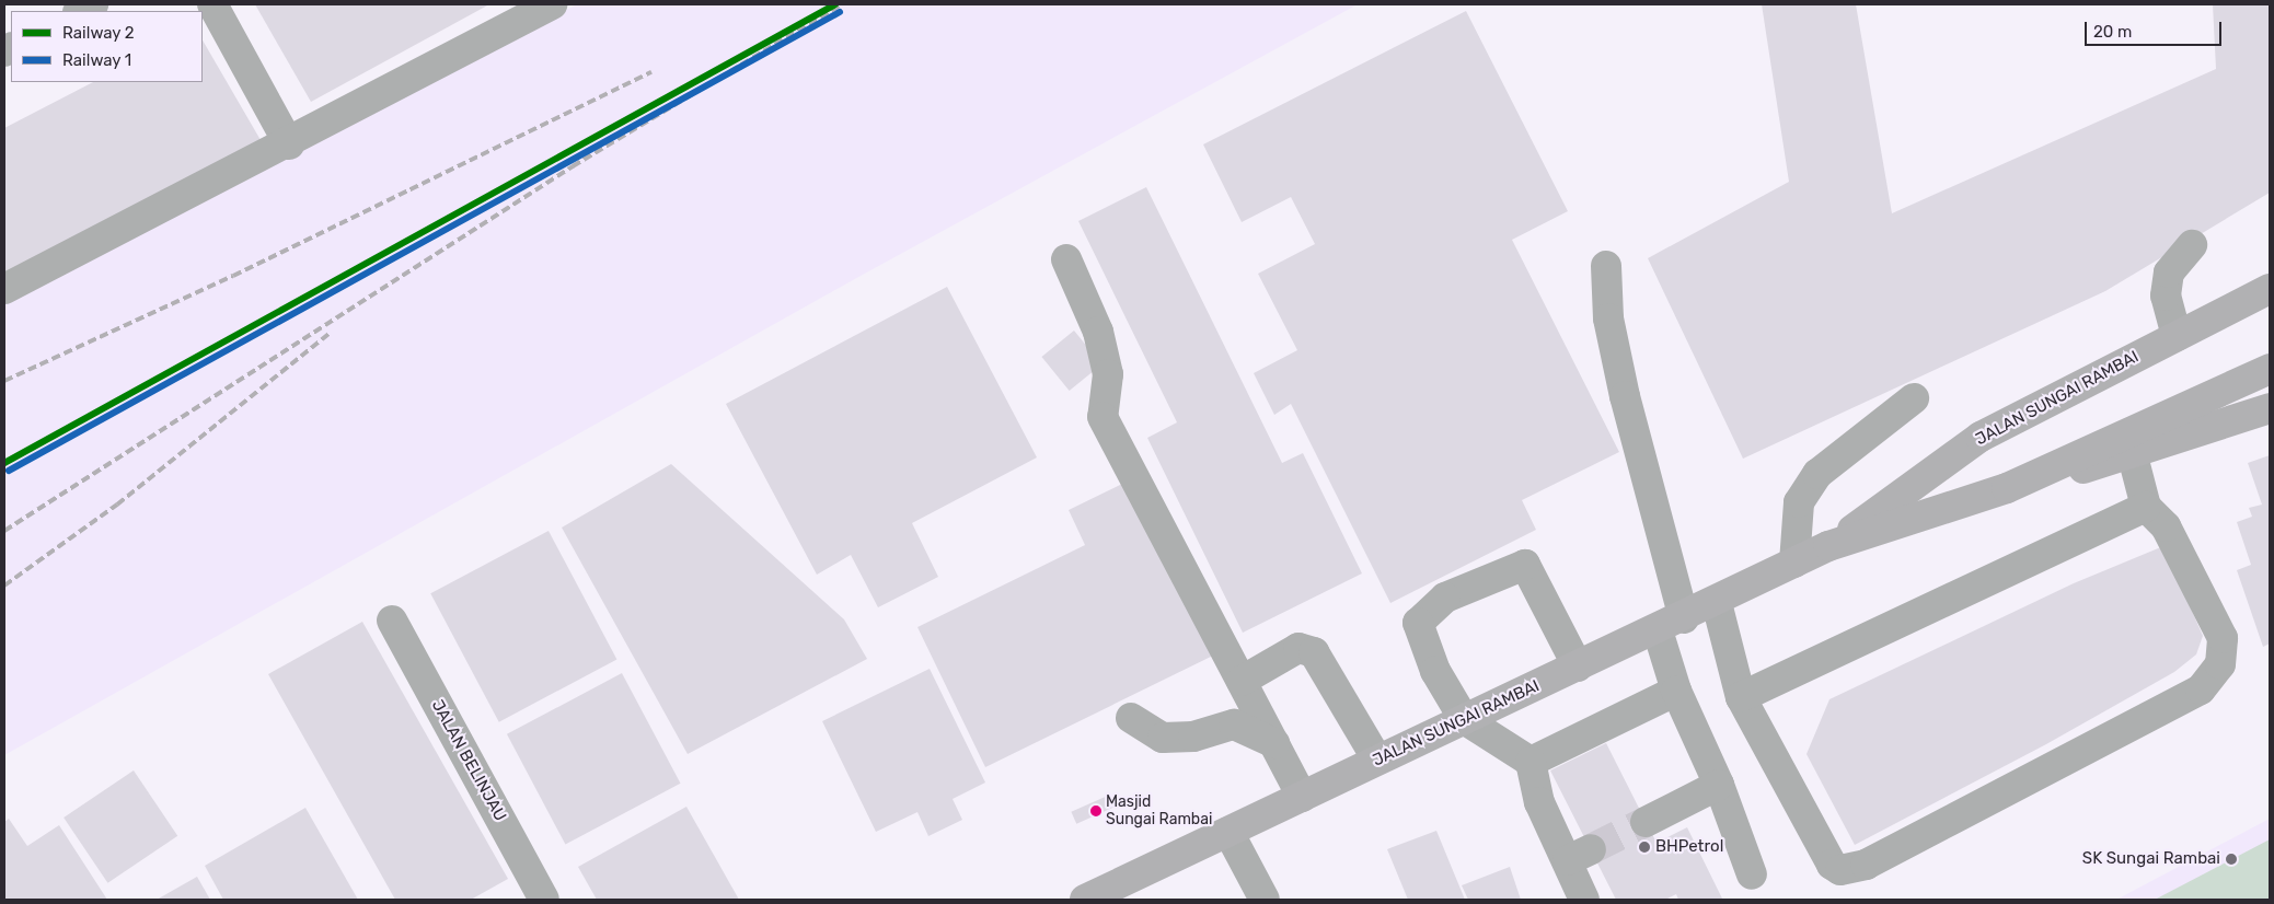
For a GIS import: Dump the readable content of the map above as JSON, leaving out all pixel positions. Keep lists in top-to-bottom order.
{
  "streets": {
    "main road": ["JALAN SUNGAI RAMBAI"],
    "street": ["JALAN BELINJAU"]
  },
  "places": ["Masjid Sungai Rambai", "BHPetrol", "SK Sungai Rambai"],
  "lines": ["rail line 2", "rail line 1"],
  "legend": ["Railway 2", "Railway 1"],
  "scale_bar": "20 m"
}
